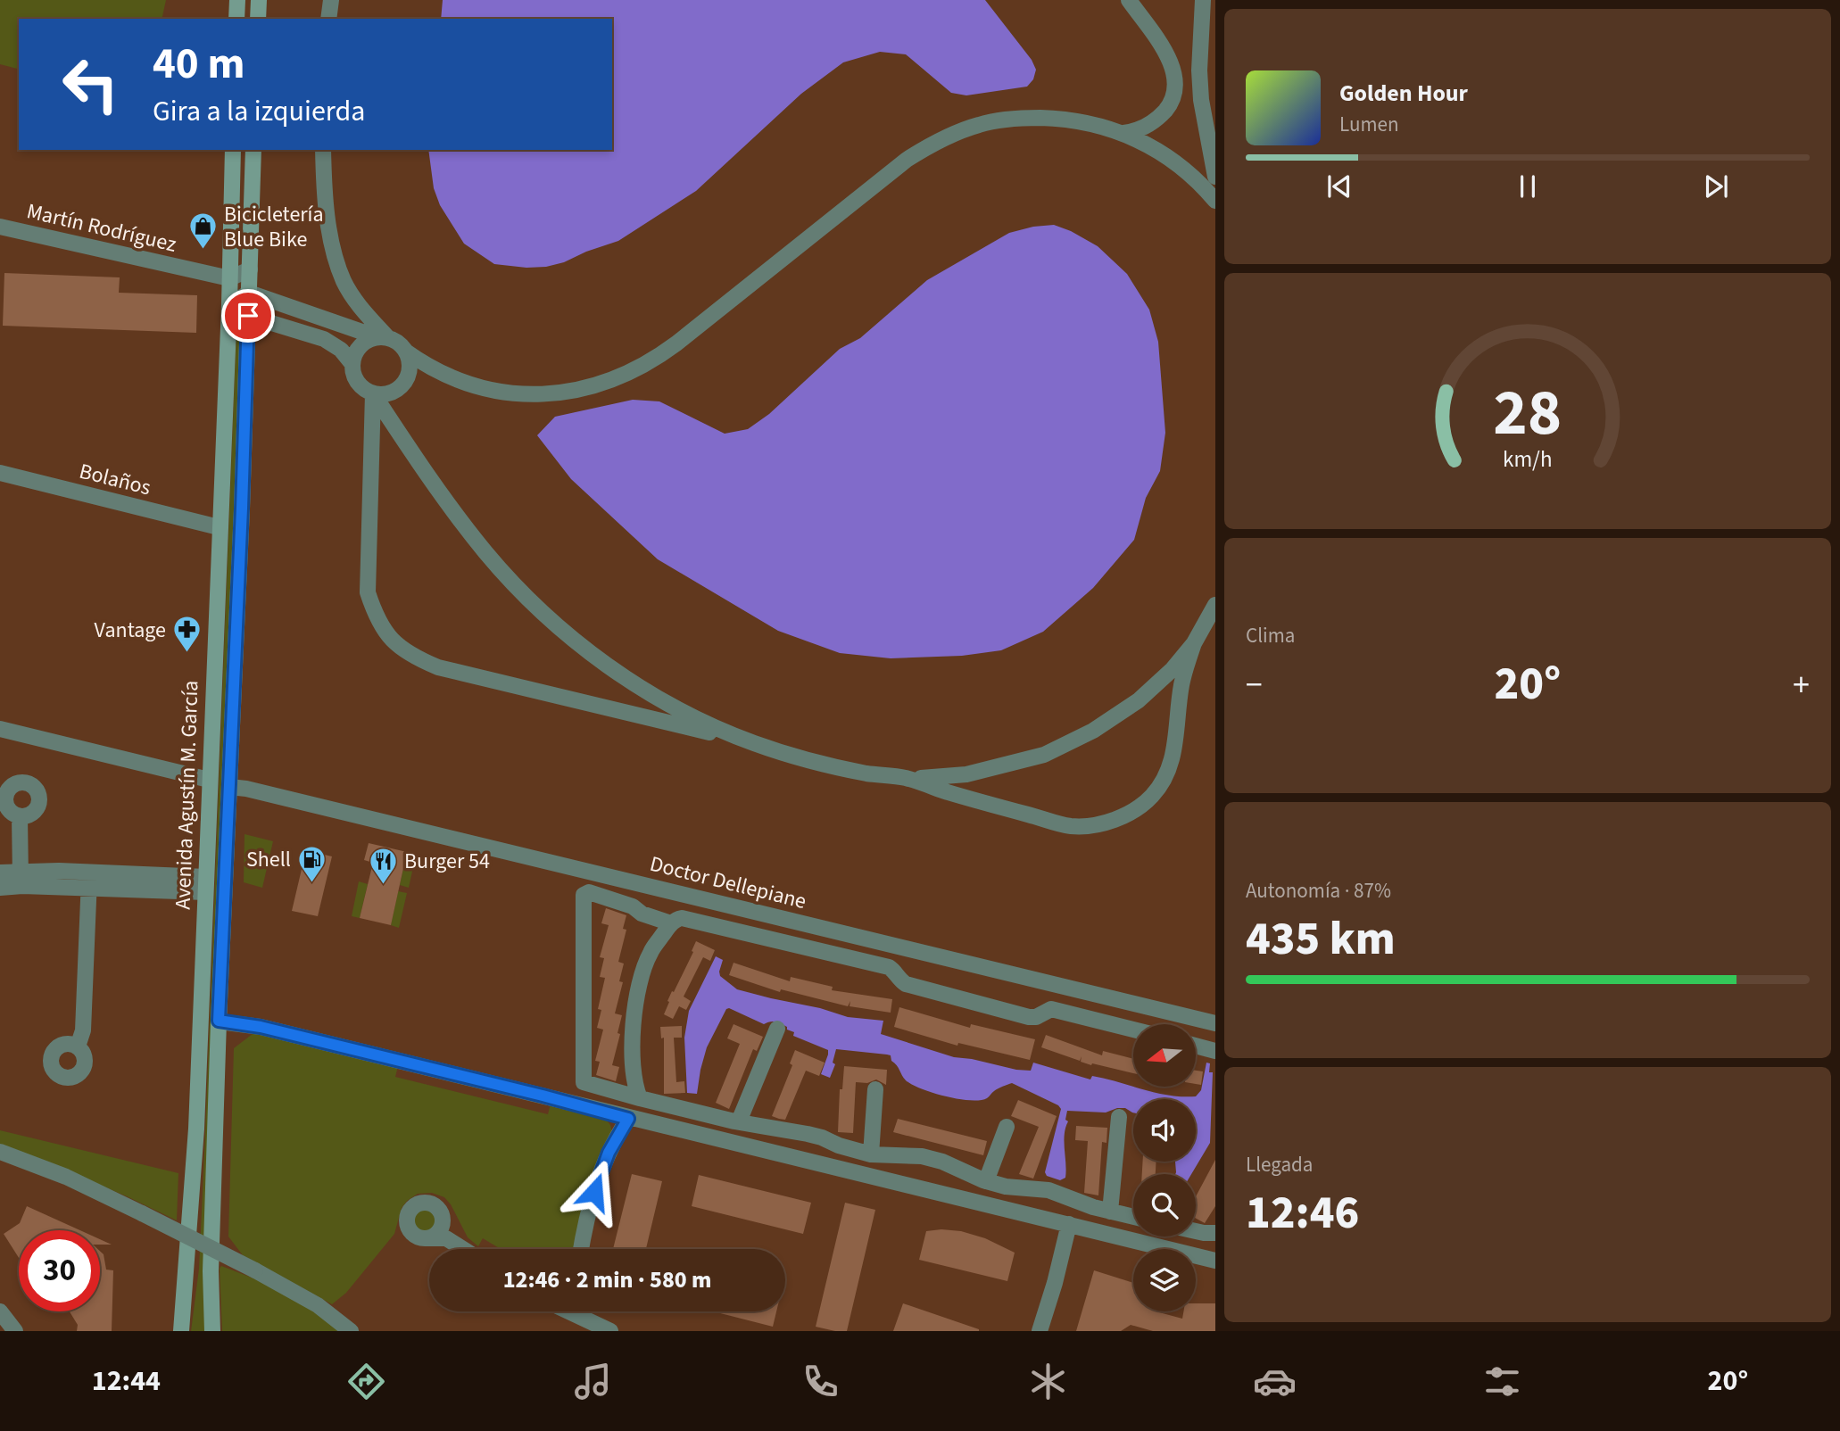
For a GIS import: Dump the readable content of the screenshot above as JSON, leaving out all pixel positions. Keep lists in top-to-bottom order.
{
  "streets": {
    "main road": ["Avenida Agustín M. García"],
    "street": ["Martín Rodríguez", "Bolaños", "Doctor Dellepiane"]
  },
  "crossings": [
    ["Martín Rodríguez", "Avenida Agustín M. García"],
    ["Bolaños", "Avenida Agustín M. García"],
    ["Avenida Agustín M. García", "Doctor Dellepiane"]
  ],
  "places": {
    "shop": ["Bicicletería Blue Bike"],
    "pharmacy": ["Vantage"],
    "fuel station": ["Shell"],
    "restaurant": ["Burger 54"]
  },
  "north": "left",
  "page": {
    "turn": ["40 m", "Gira a la izquierda"],
    "song": ["Golden Hour", "Lumen"],
    "tile": [
      "Clima",
      ["Autonomía · 87%", "435 km"],
      ["Llegada", "12:46"]
    ],
    "heat": ["−", "20°", "+"],
    "limit": "30",
    "trip": "12:46 · 2 min · 580 m",
    "tabs": ["12:44", "20°"],
    "gauge": ["28", "km/h"]
  }
}
